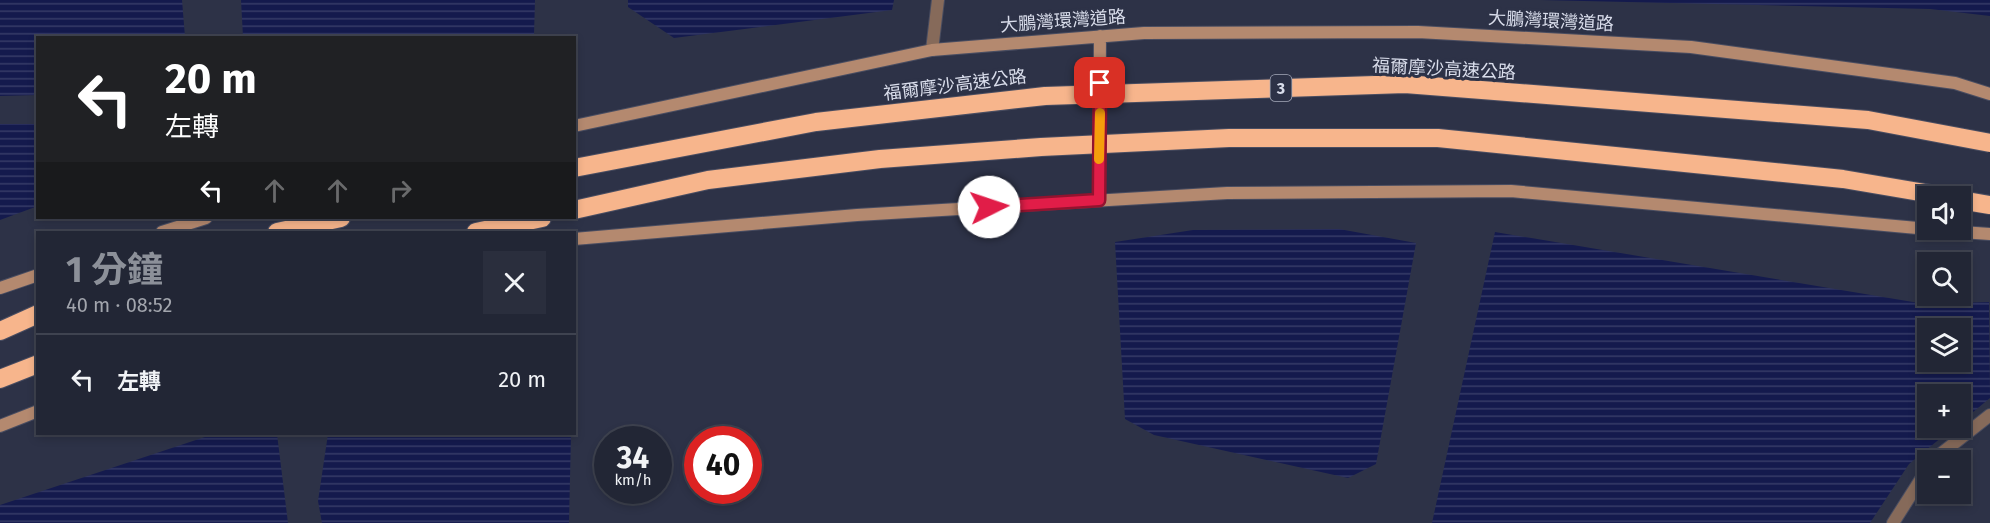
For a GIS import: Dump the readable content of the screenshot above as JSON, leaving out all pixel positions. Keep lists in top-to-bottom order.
{
  "streets": {
    "highway": ["福爾摩沙高速公路", "3"],
    "street": ["大鵬灣環灣道路"]
  },
  "page": {
    "turn": ["20 m", "左轉"],
    "map_buttons": ["+", "−"],
    "heading": ["1 分鐘", "40 m · 08:52"],
    "list": [
      {
        "name": "左轉",
        "value": "20 m"
      }
    ],
    "speed": "34 km/h",
    "limit": "40"
  }
}
